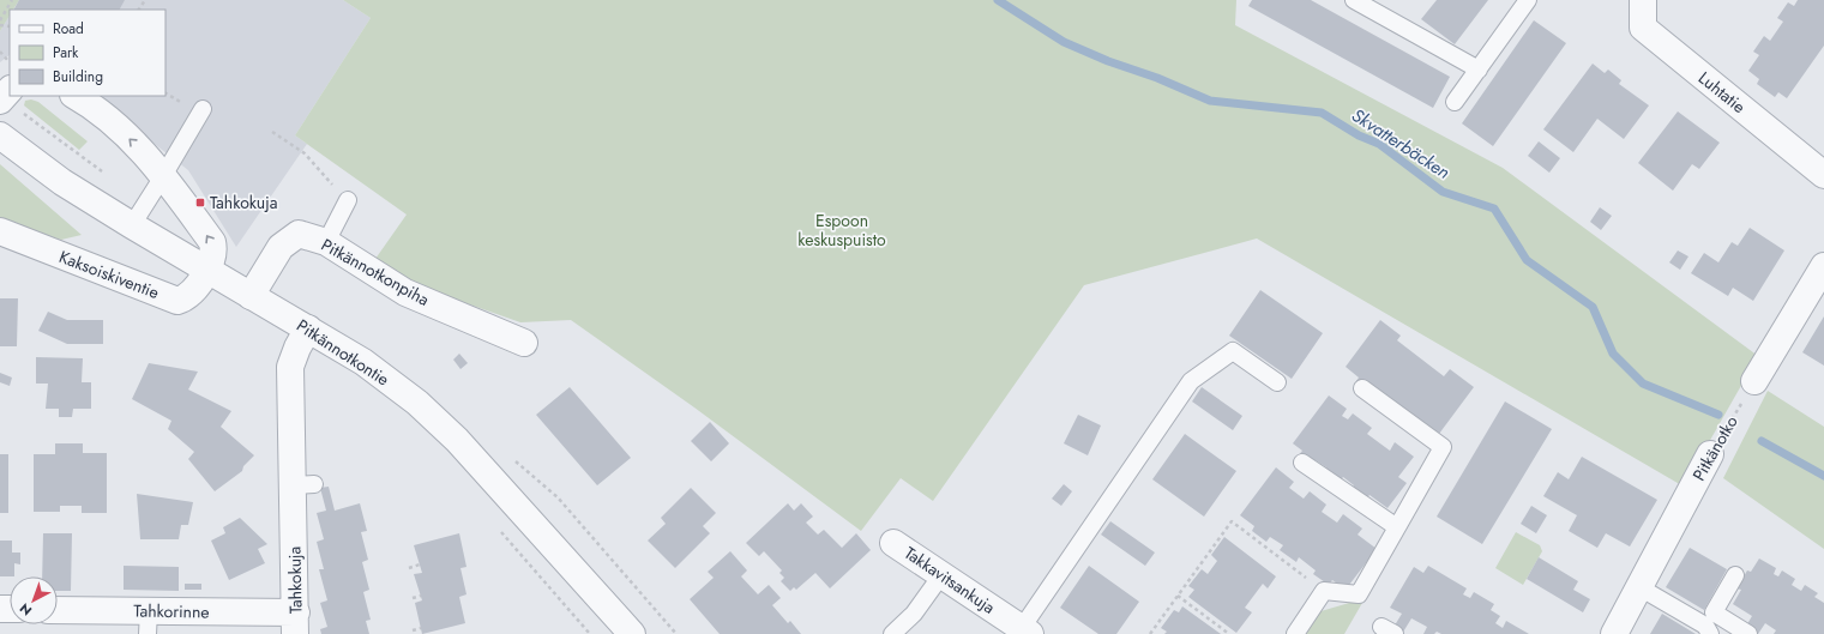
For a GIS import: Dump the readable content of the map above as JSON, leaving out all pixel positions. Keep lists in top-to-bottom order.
{
  "streets": {
    "street": [
      "Luhtatie",
      "Pitkännotkonpiha",
      "Kaksoiskiventie",
      "Pitkännotkontie",
      "Pitkänotko",
      "Tahkokuja",
      "Takkavitsankuja",
      "Tahkorinne"
    ]
  },
  "crossings": [
    ["Pitkännotkonpiha", "Pitkännotkontie"],
    ["Kaksoiskiventie", "Pitkännotkontie"],
    ["Pitkännotkontie", "Tahkokuja"],
    ["Tahkokuja", "Tahkorinne"]
  ],
  "one_way": ["Kaksoiskiventie"],
  "water": ["Skvatterbäcken"],
  "parks": ["Espoon keskuspuisto"],
  "places": {
    "transit": ["Tahkokuja"]
  },
  "legend": ["Road", "Park", "Building"],
  "north": "bottom left"
}
